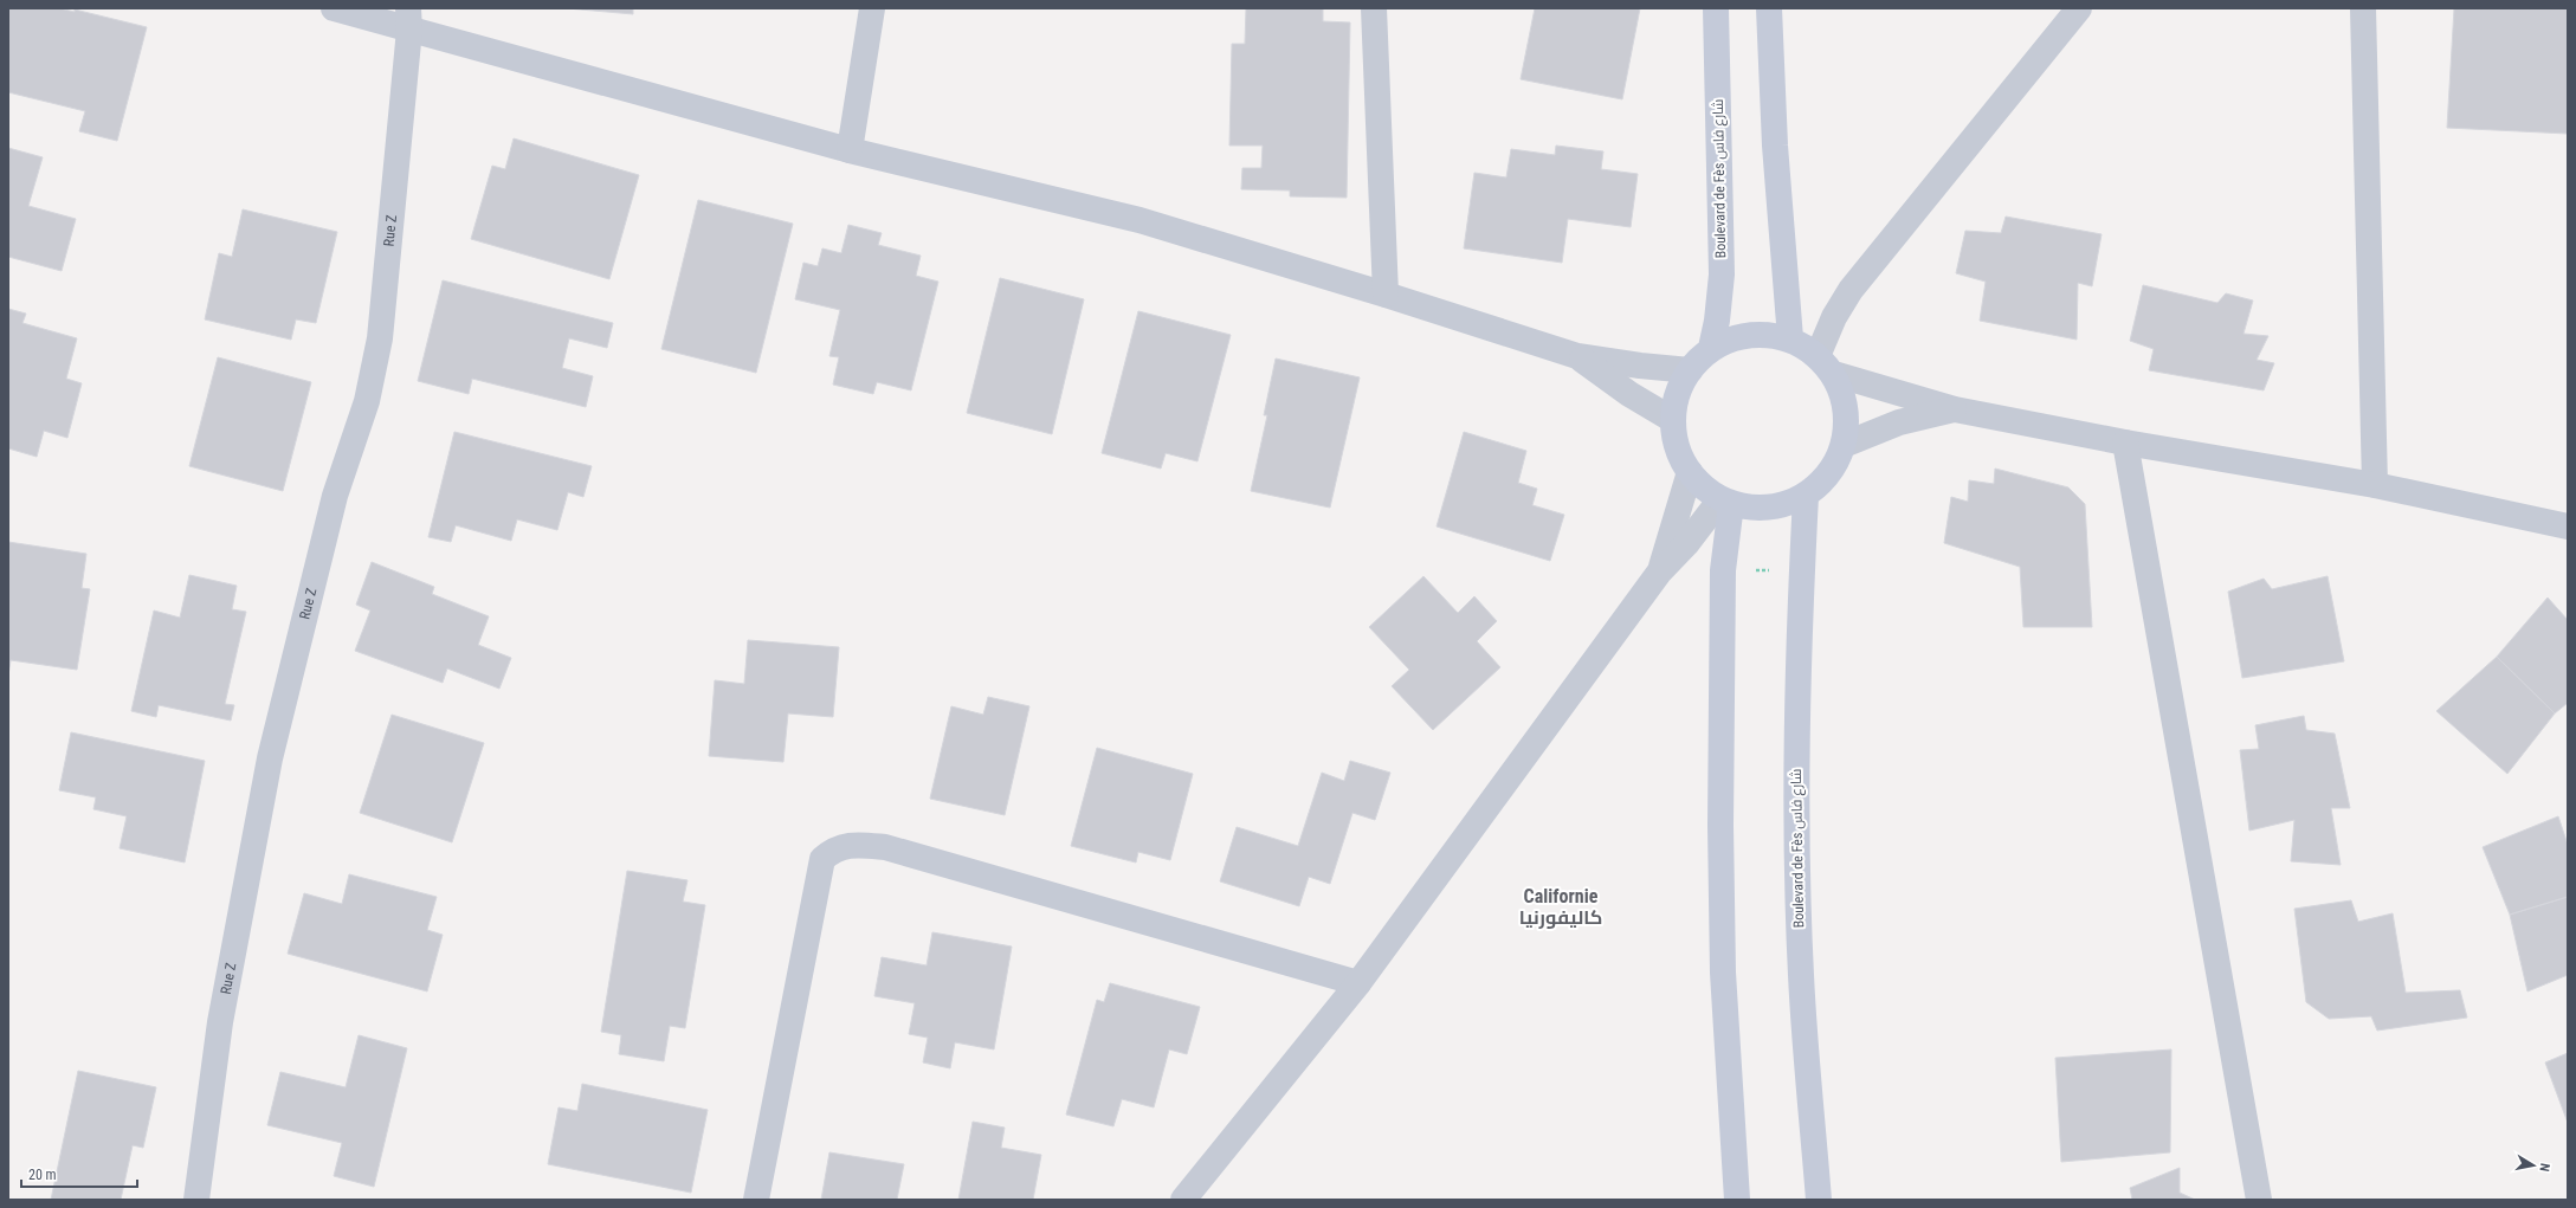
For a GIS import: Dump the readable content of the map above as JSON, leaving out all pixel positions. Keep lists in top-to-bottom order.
{
  "streets": {
    "main road": ["Boulevard de Fès شارع فاس"],
    "street": ["Rue Z"]
  },
  "districts": ["Californie كاليفورنيا"],
  "scale_bar": "20 m",
  "north": "right"
}
